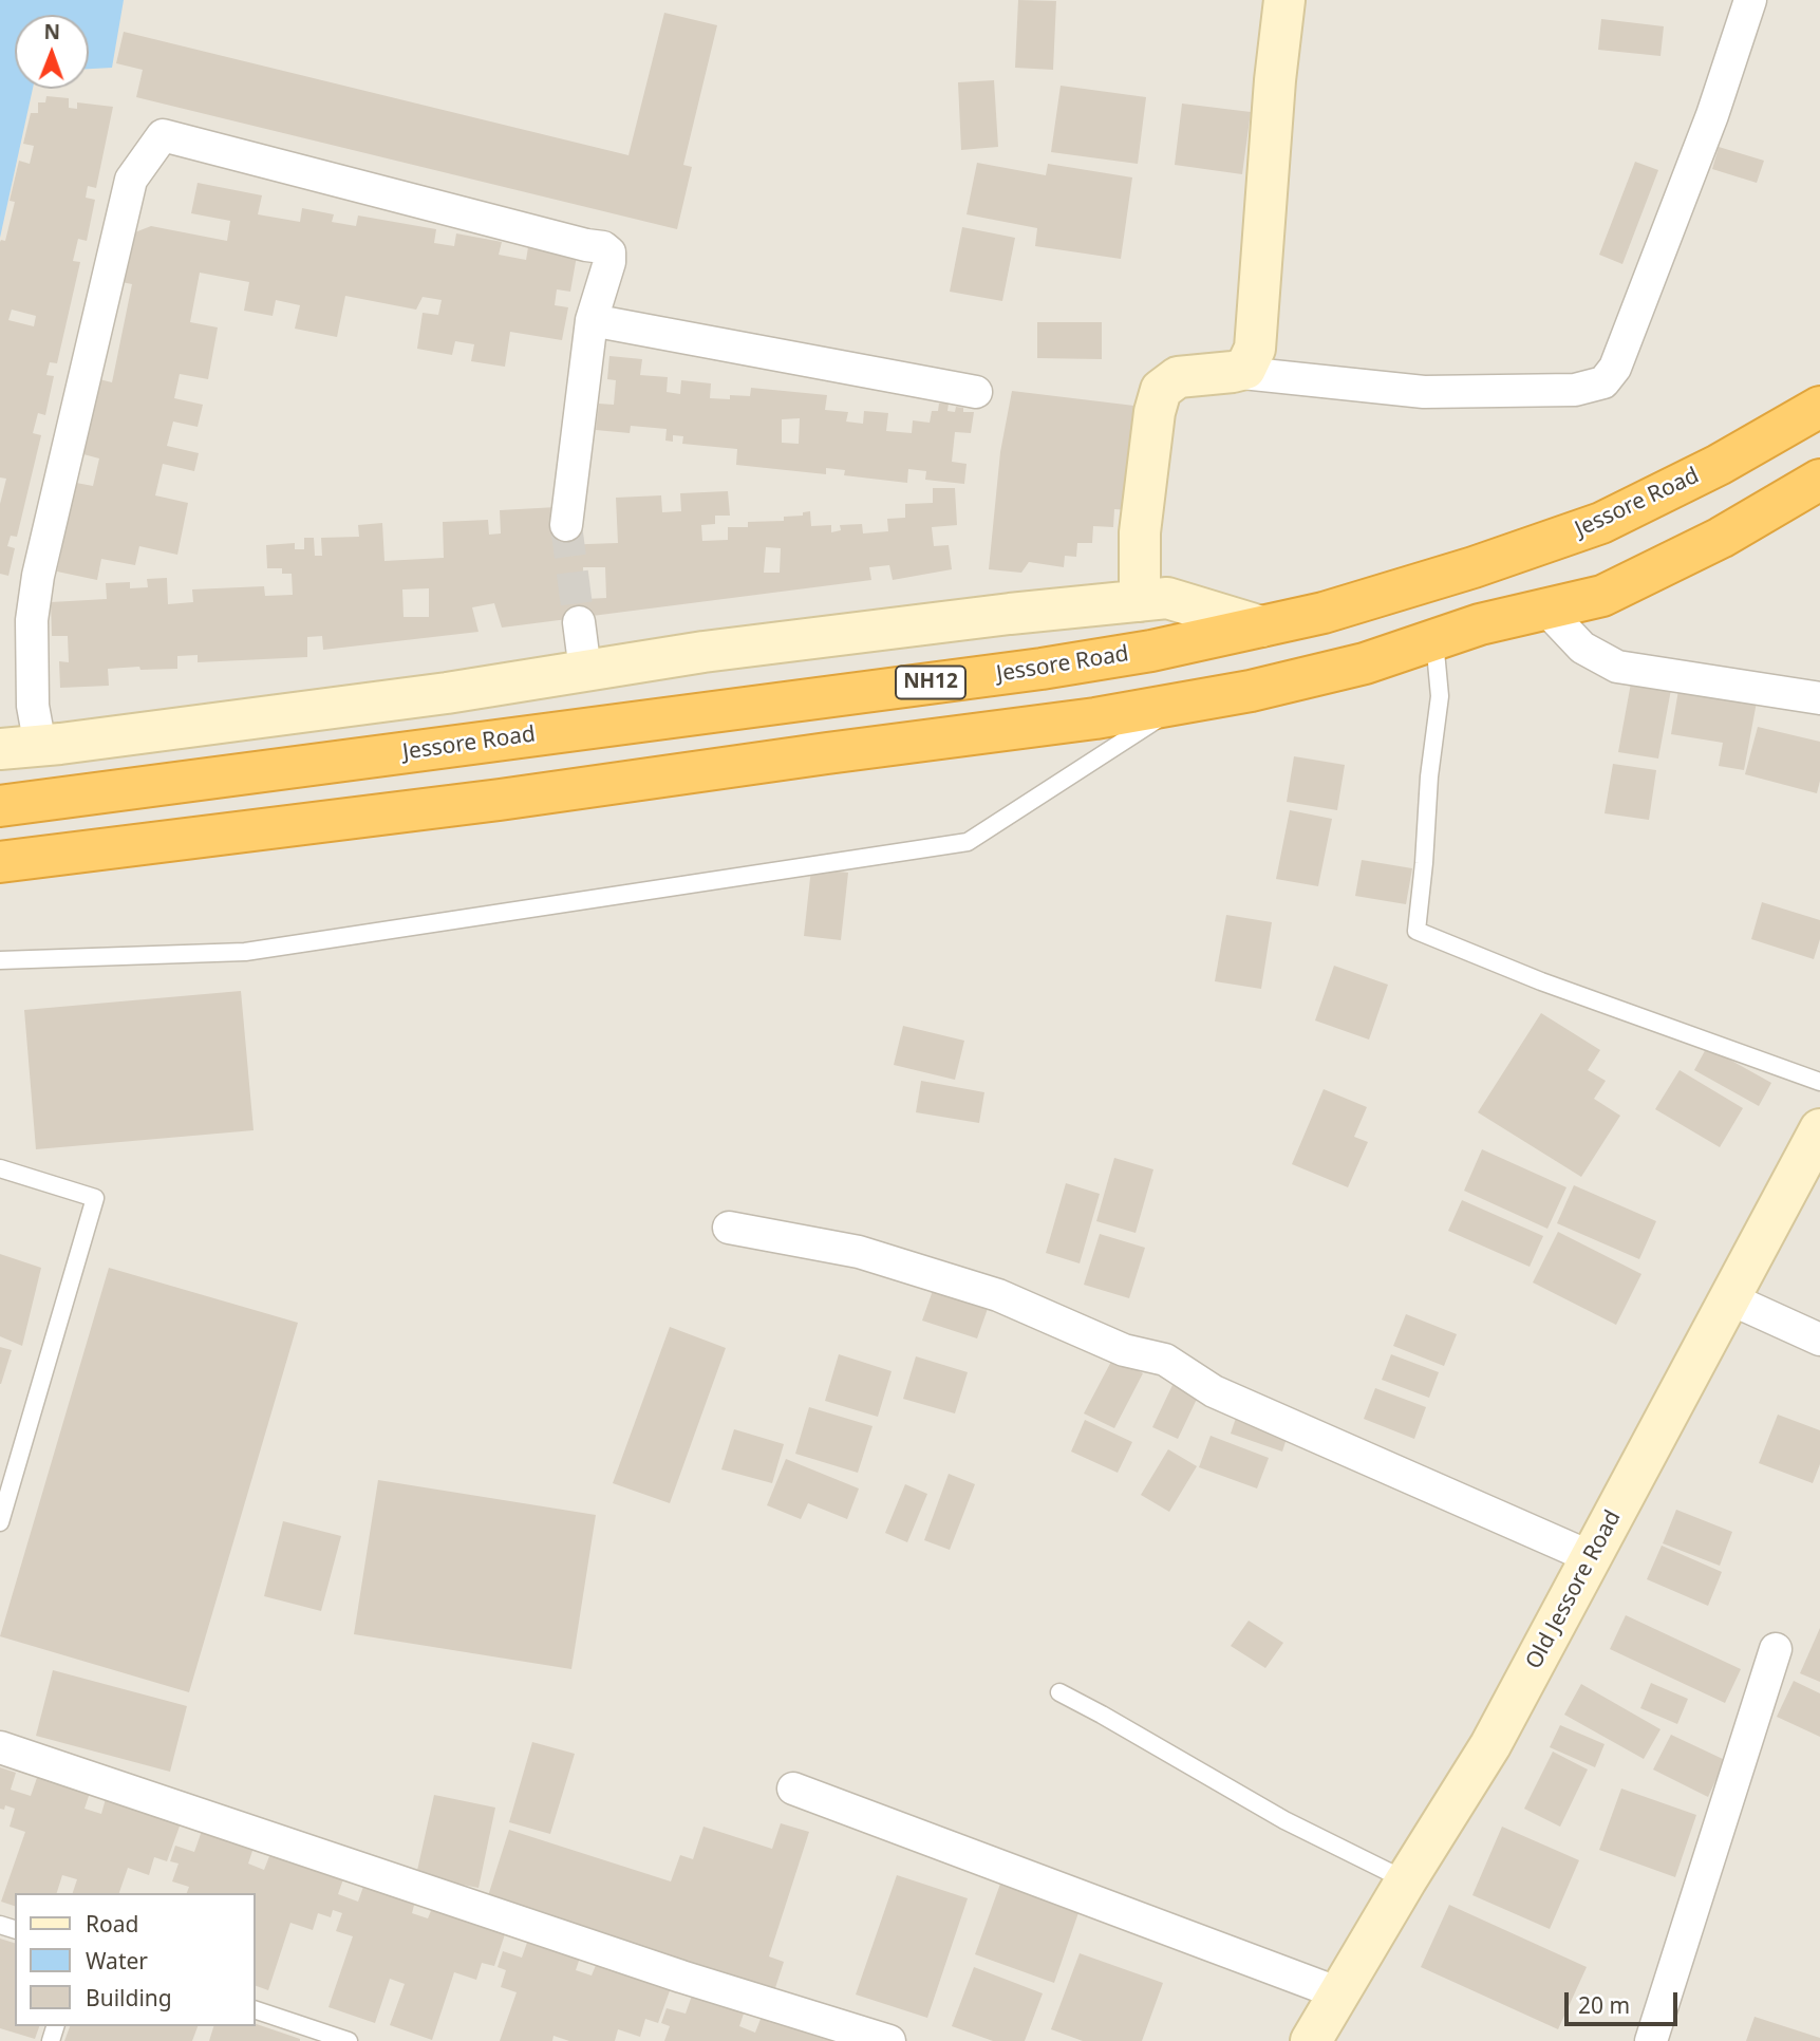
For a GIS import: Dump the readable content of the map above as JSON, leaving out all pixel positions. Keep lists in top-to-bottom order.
{
  "streets": {
    "highway": ["Jessore Road", "NH12"],
    "street": ["Old Jessore Road"]
  },
  "legend": ["Road", "Water", "Building"],
  "scale_bar": "20 m",
  "north": "top"
}
